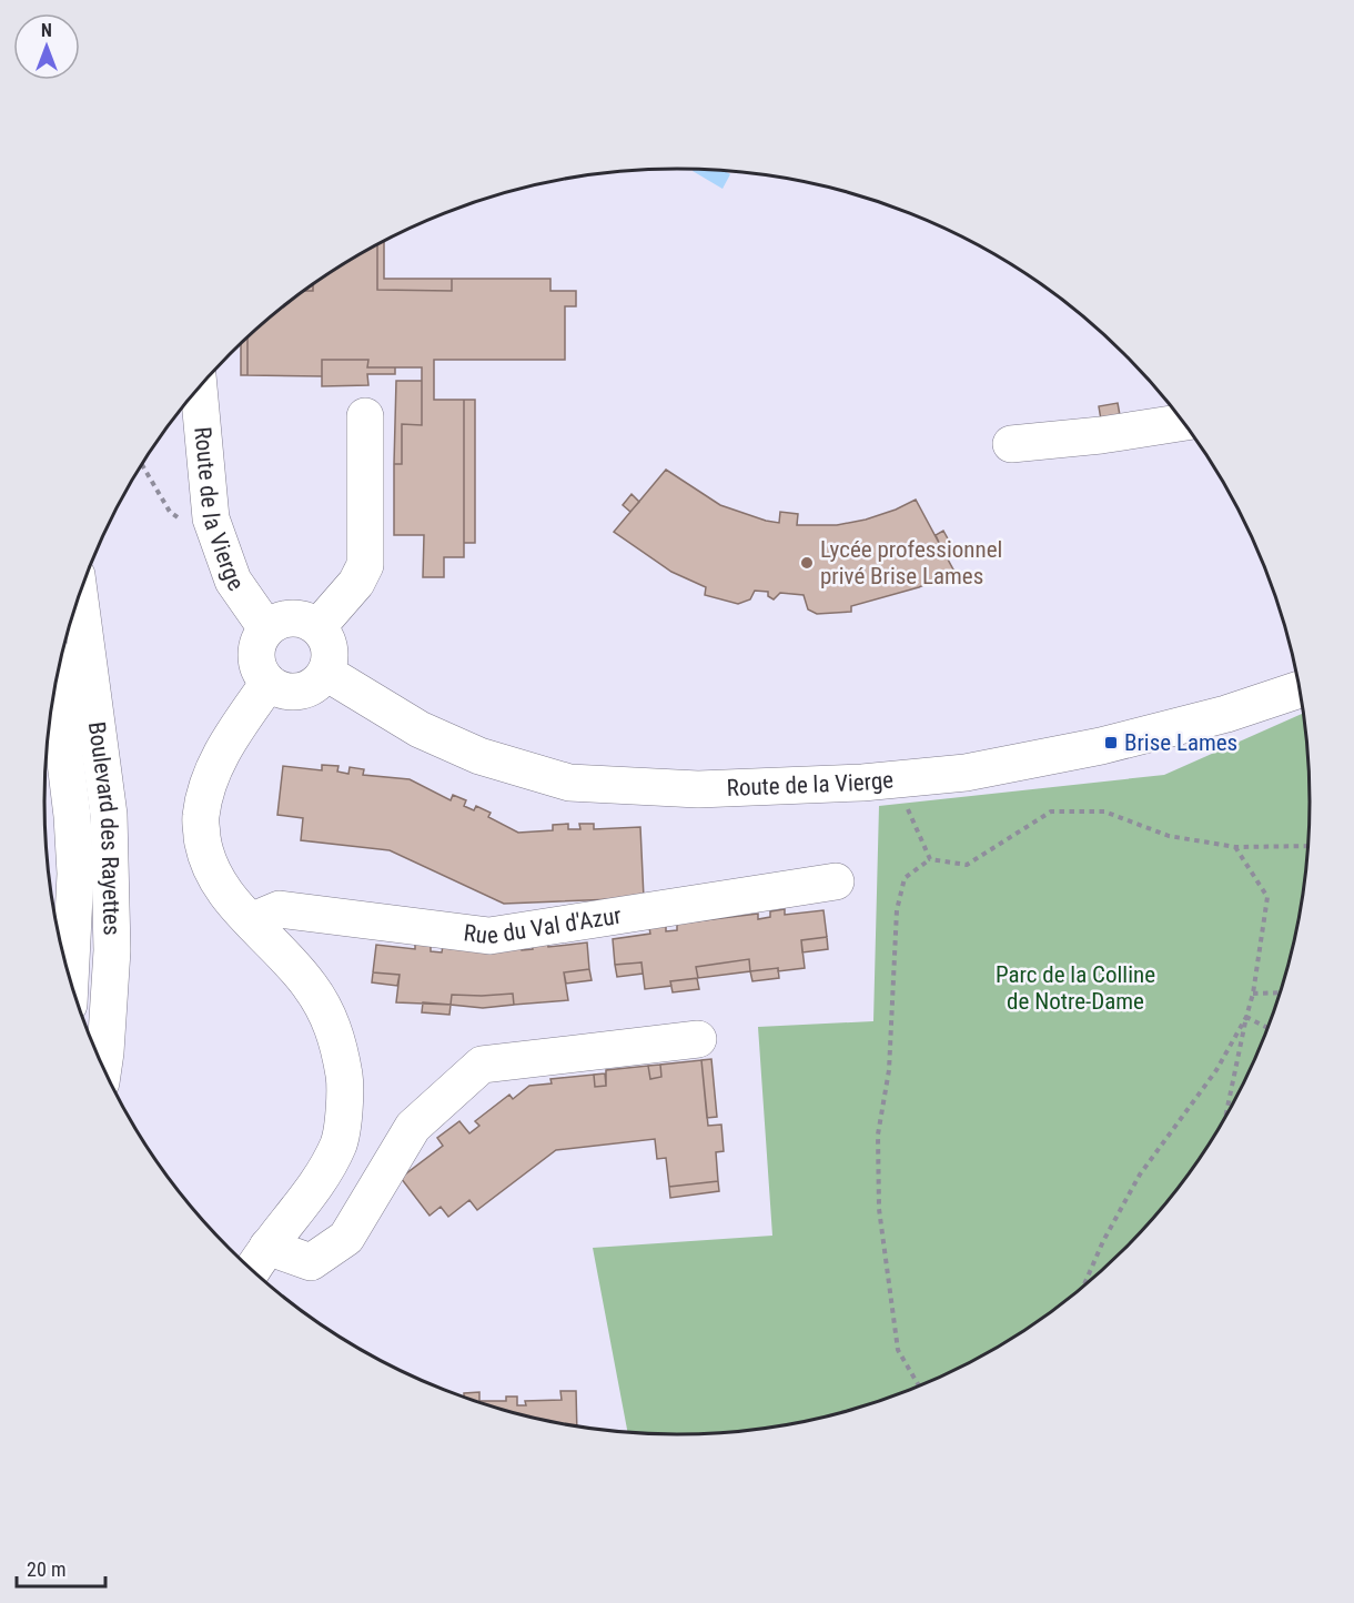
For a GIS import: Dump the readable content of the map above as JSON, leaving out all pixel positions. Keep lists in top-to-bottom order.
{
  "streets": {
    "street": ["Route de la Vierge", "Boulevard des Rayettes", "Rue du Val d'Azur"]
  },
  "parks": ["Parc de la Colline de Notre-Dame"],
  "places": {
    "other": ["Lycée professionnel privé Brise Lames"],
    "transit": ["Brise Lames"]
  },
  "scale_bar": "20 m",
  "north": "top"
}
